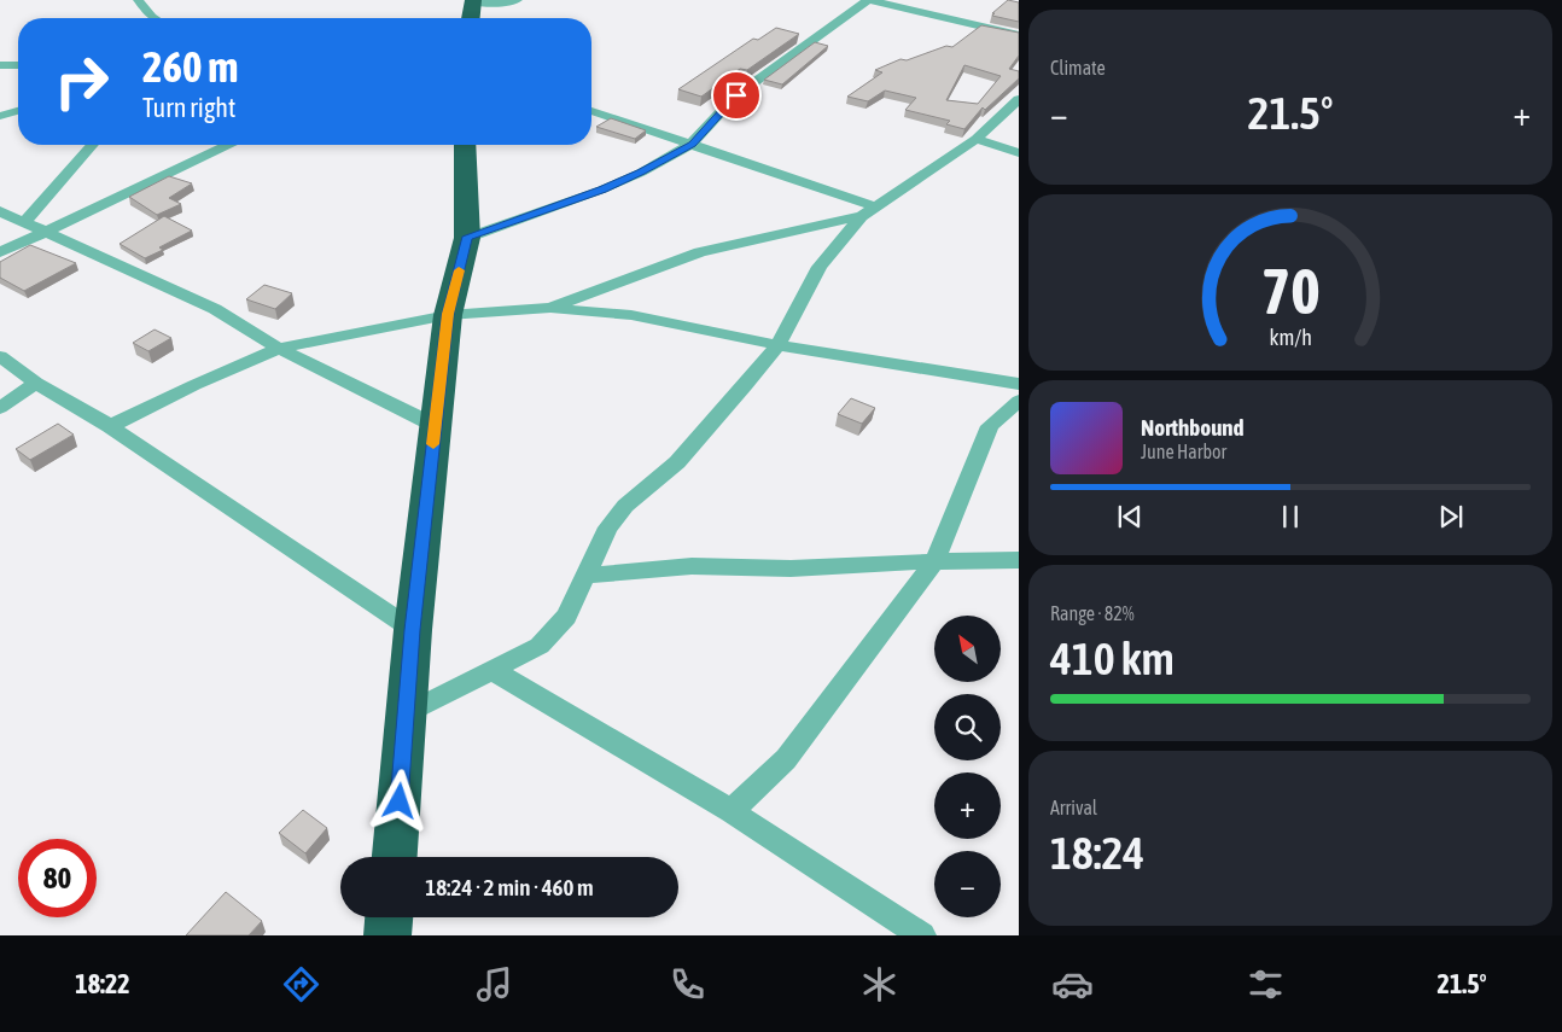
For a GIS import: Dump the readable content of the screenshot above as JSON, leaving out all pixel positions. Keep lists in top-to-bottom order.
{
  "north": "top left",
  "page": {
    "tile": [
      "Climate",
      ["Range · 82%", "410 km"],
      ["Arrival", "18:24"]
    ],
    "turn": ["260 m", "Turn right"],
    "heat": ["−", "21.5°", "+"],
    "song": ["Northbound", "June Harbor"],
    "map_buttons": ["+", "−"],
    "limit": "80",
    "trip": "18:24 · 2 min · 460 m",
    "tabs": ["18:22", "21.5°"],
    "gauge": ["70", "km/h"]
  }
}
